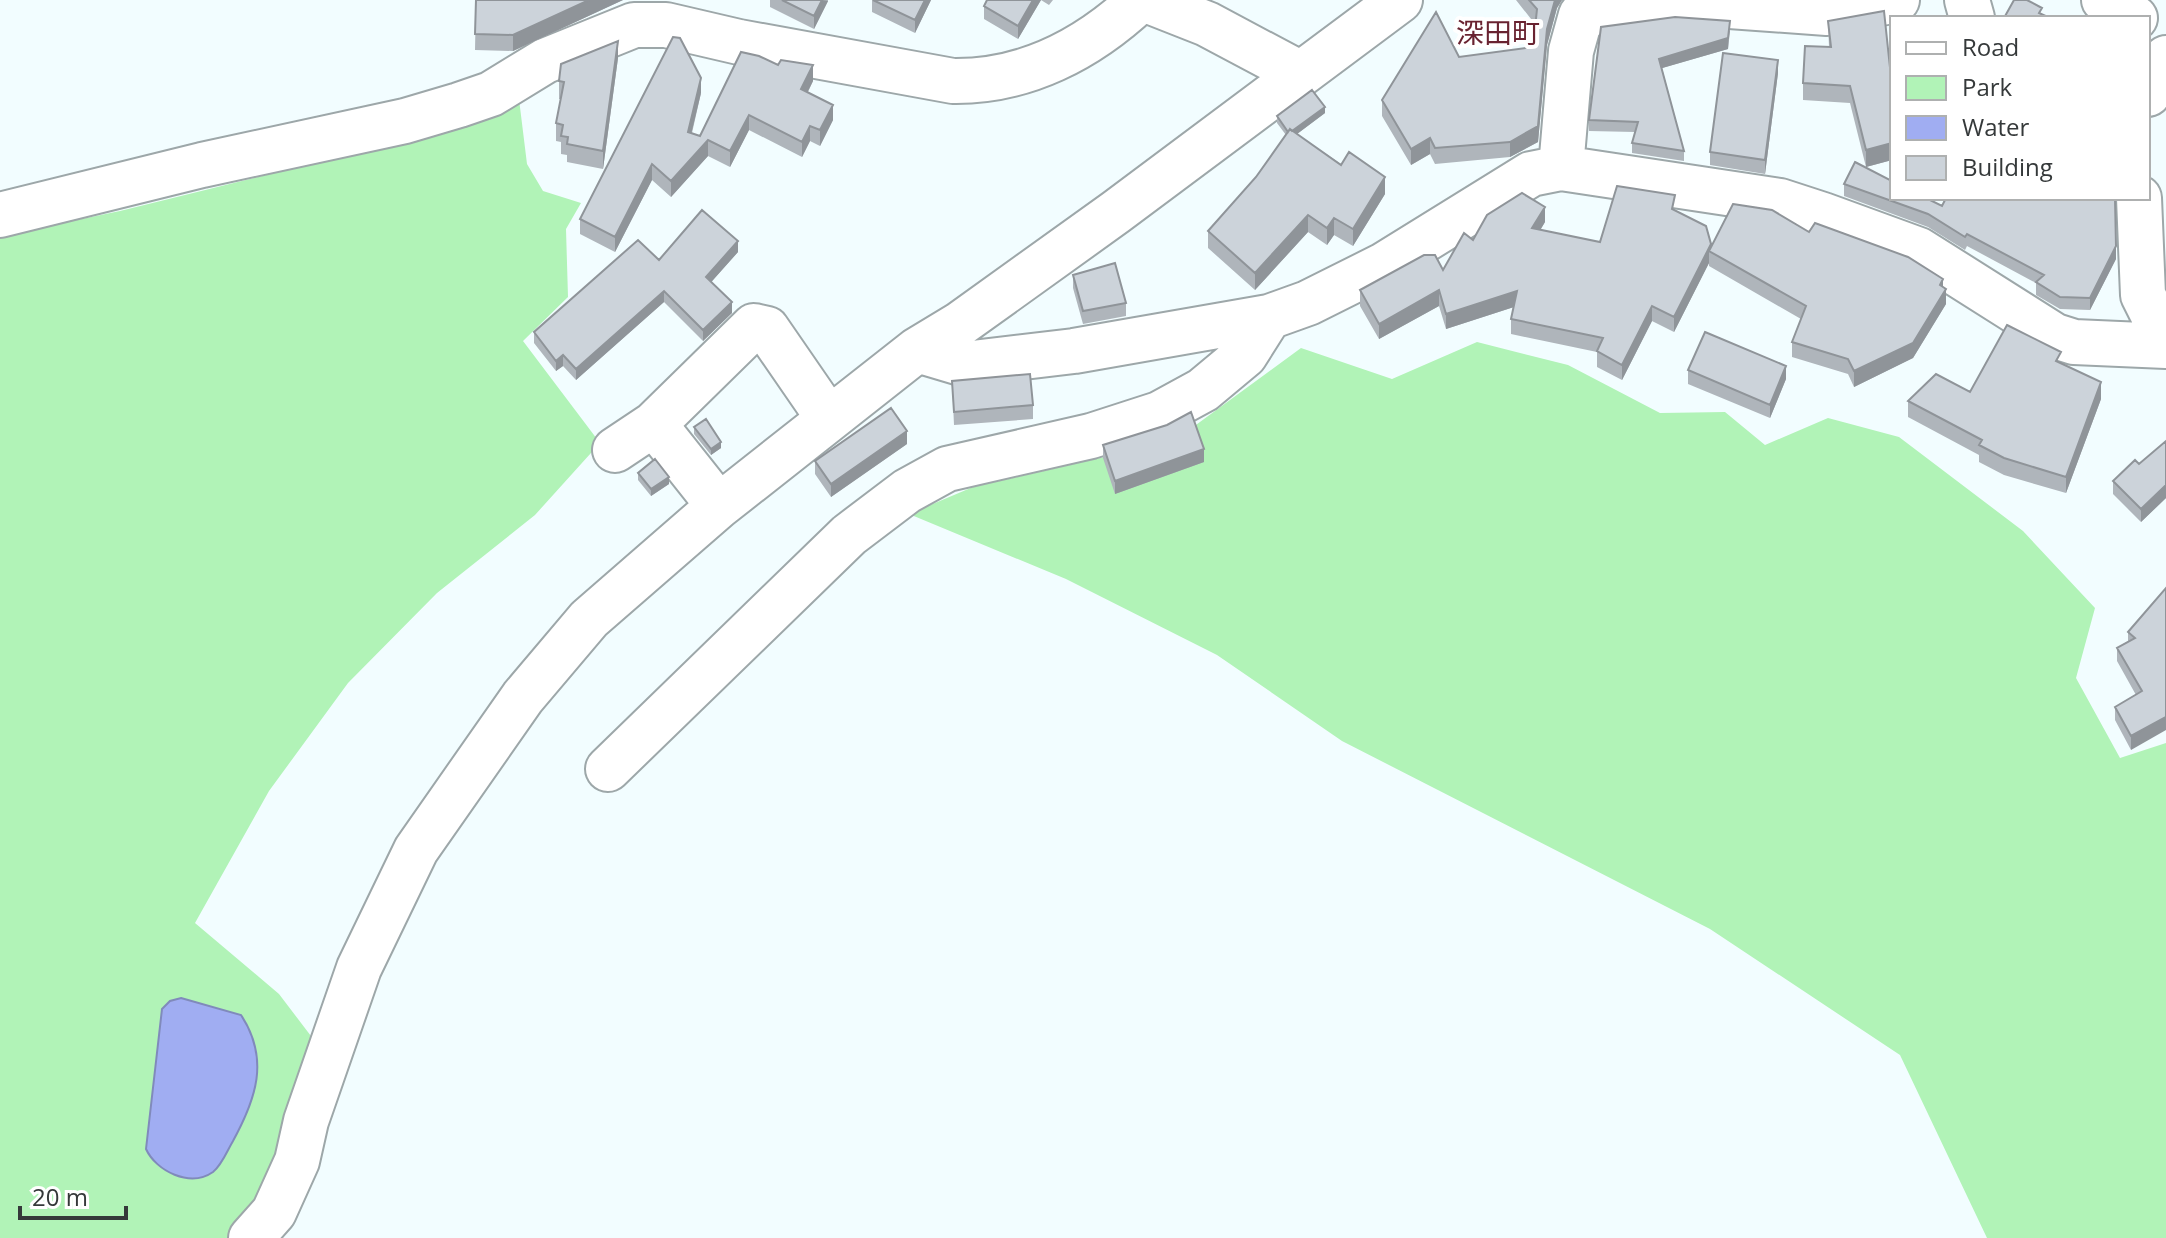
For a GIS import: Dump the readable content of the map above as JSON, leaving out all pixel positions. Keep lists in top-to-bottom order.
{
  "districts": ["深田町"],
  "legend": [
    "Road",
    "Park",
    "Water",
    "Building"
  ],
  "scale_bar": "20 m"
}
